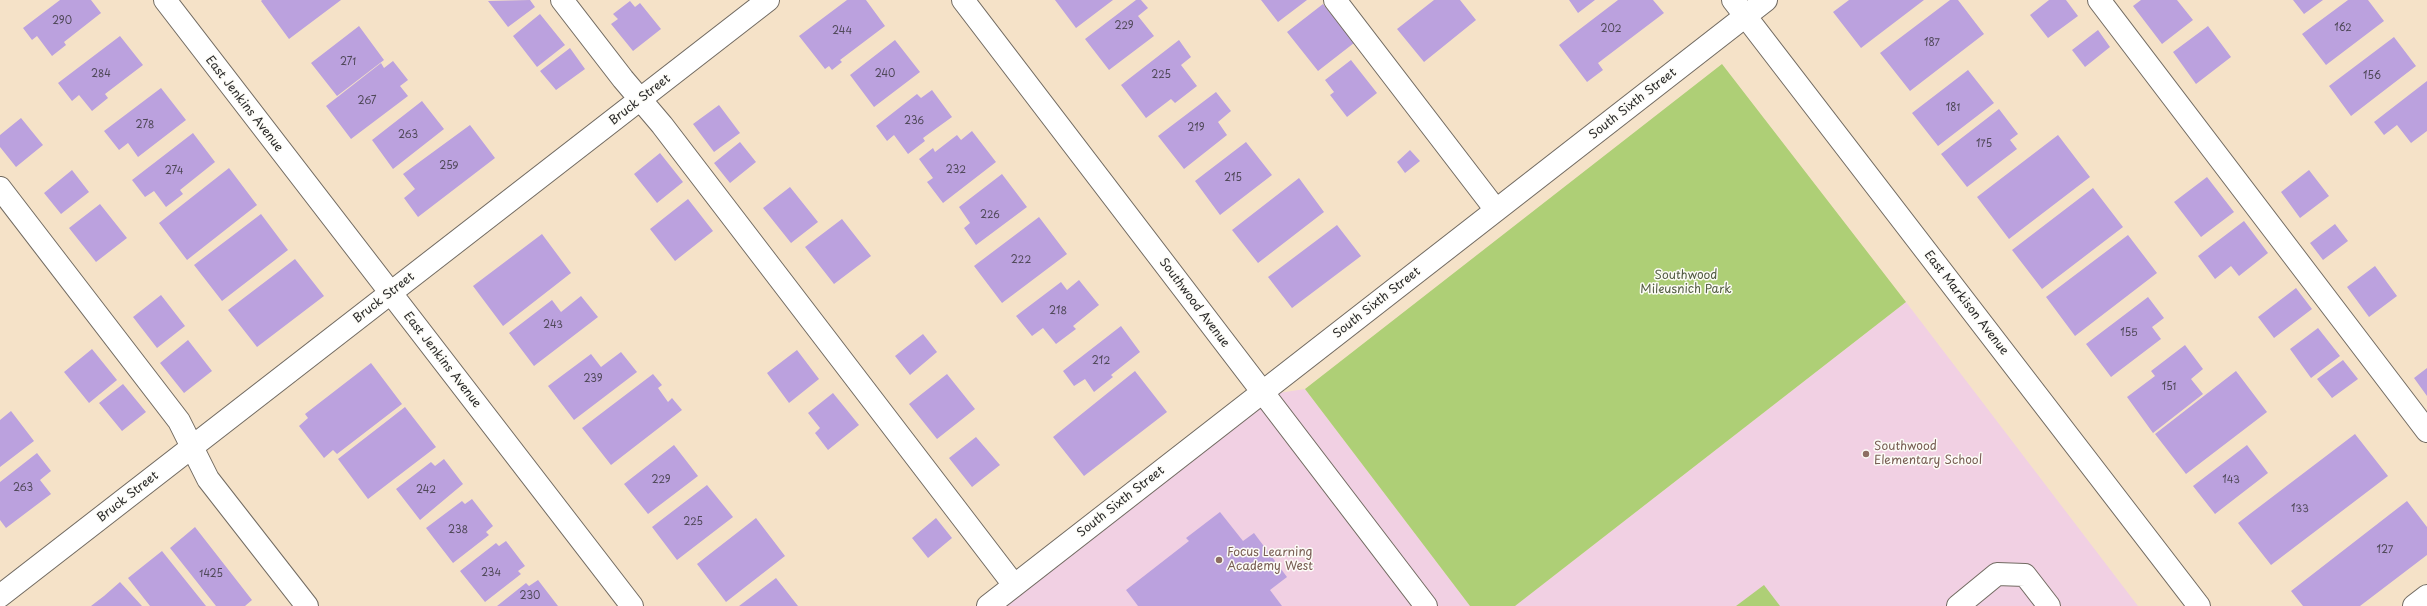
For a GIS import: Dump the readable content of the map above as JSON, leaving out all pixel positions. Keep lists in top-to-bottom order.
{
  "streets": {
    "street": [
      "Bruck Street",
      "East Jenkins Avenue",
      "South Sixth Street",
      "Southwood Avenue",
      "East Markison Avenue"
    ]
  },
  "crossings": [
    ["Bruck Street", "East Jenkins Avenue"],
    ["South Sixth Street", "Southwood Avenue"],
    ["South Sixth Street", "East Markison Avenue"]
  ],
  "parks": ["Southwood Mileusnich Park"],
  "places": ["Southwood Elementary School", "Focus Learning Academy West"],
  "house_numbers": [
    "290",
    "229",
    "162",
    "202",
    "244",
    "187",
    "271",
    "284",
    "240",
    "225",
    "156",
    "267",
    "181",
    "236",
    "278",
    "219",
    "263",
    "175",
    "259",
    "232",
    "274",
    "215",
    "226",
    "222",
    "218",
    "243",
    "155",
    "212",
    "239",
    "151",
    "229",
    "143",
    "263",
    "242",
    "133",
    "225",
    "238",
    "127",
    "234",
    "1425",
    "230"
  ]
}
